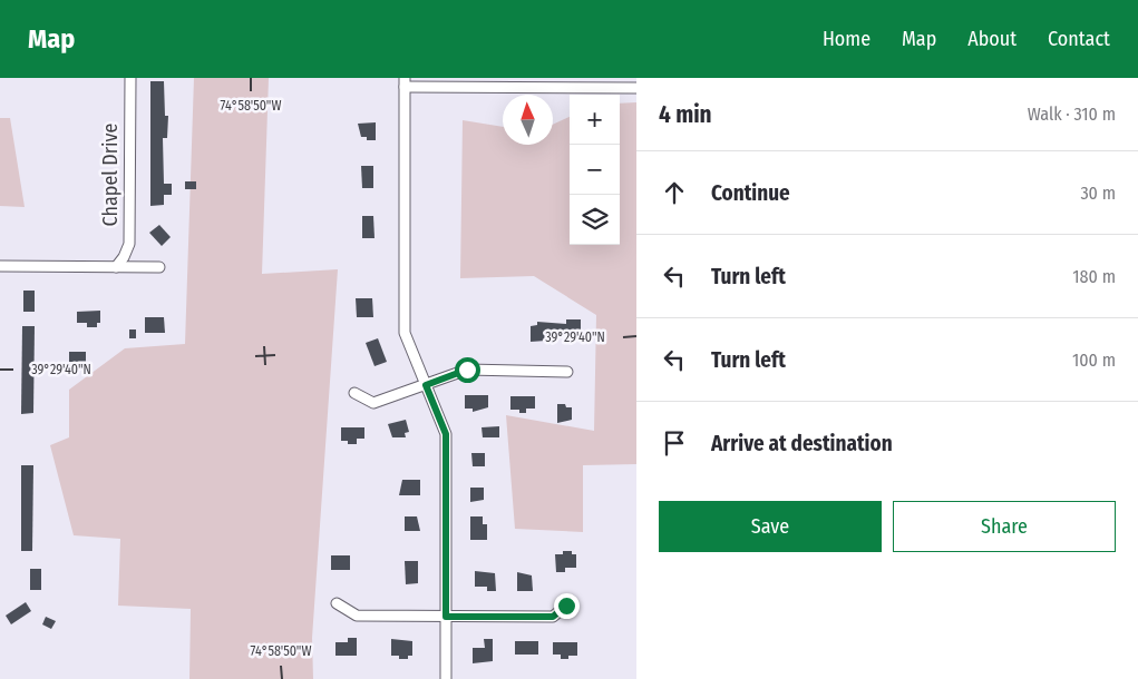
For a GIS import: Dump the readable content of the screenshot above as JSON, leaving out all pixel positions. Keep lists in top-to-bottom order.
{
  "streets": {
    "street": ["Chapel Drive"]
  },
  "north": "top",
  "page": {
    "header": "Map",
    "nav": [
      "Home",
      "Map",
      "About",
      "Contact"
    ],
    "heading": ["4 min", "Walk · 310 m"],
    "map_buttons": ["+", "−"],
    "list": [
      ["Continue", "30 m"],
      ["Turn left", "180 m"],
      ["Turn left", "100 m"],
      "Arrive at destination"
    ],
    "buttons": ["Save", "Share"]
  },
  "coordinates": ["74°58'50\"W", "39°29'40\"N"]
}
